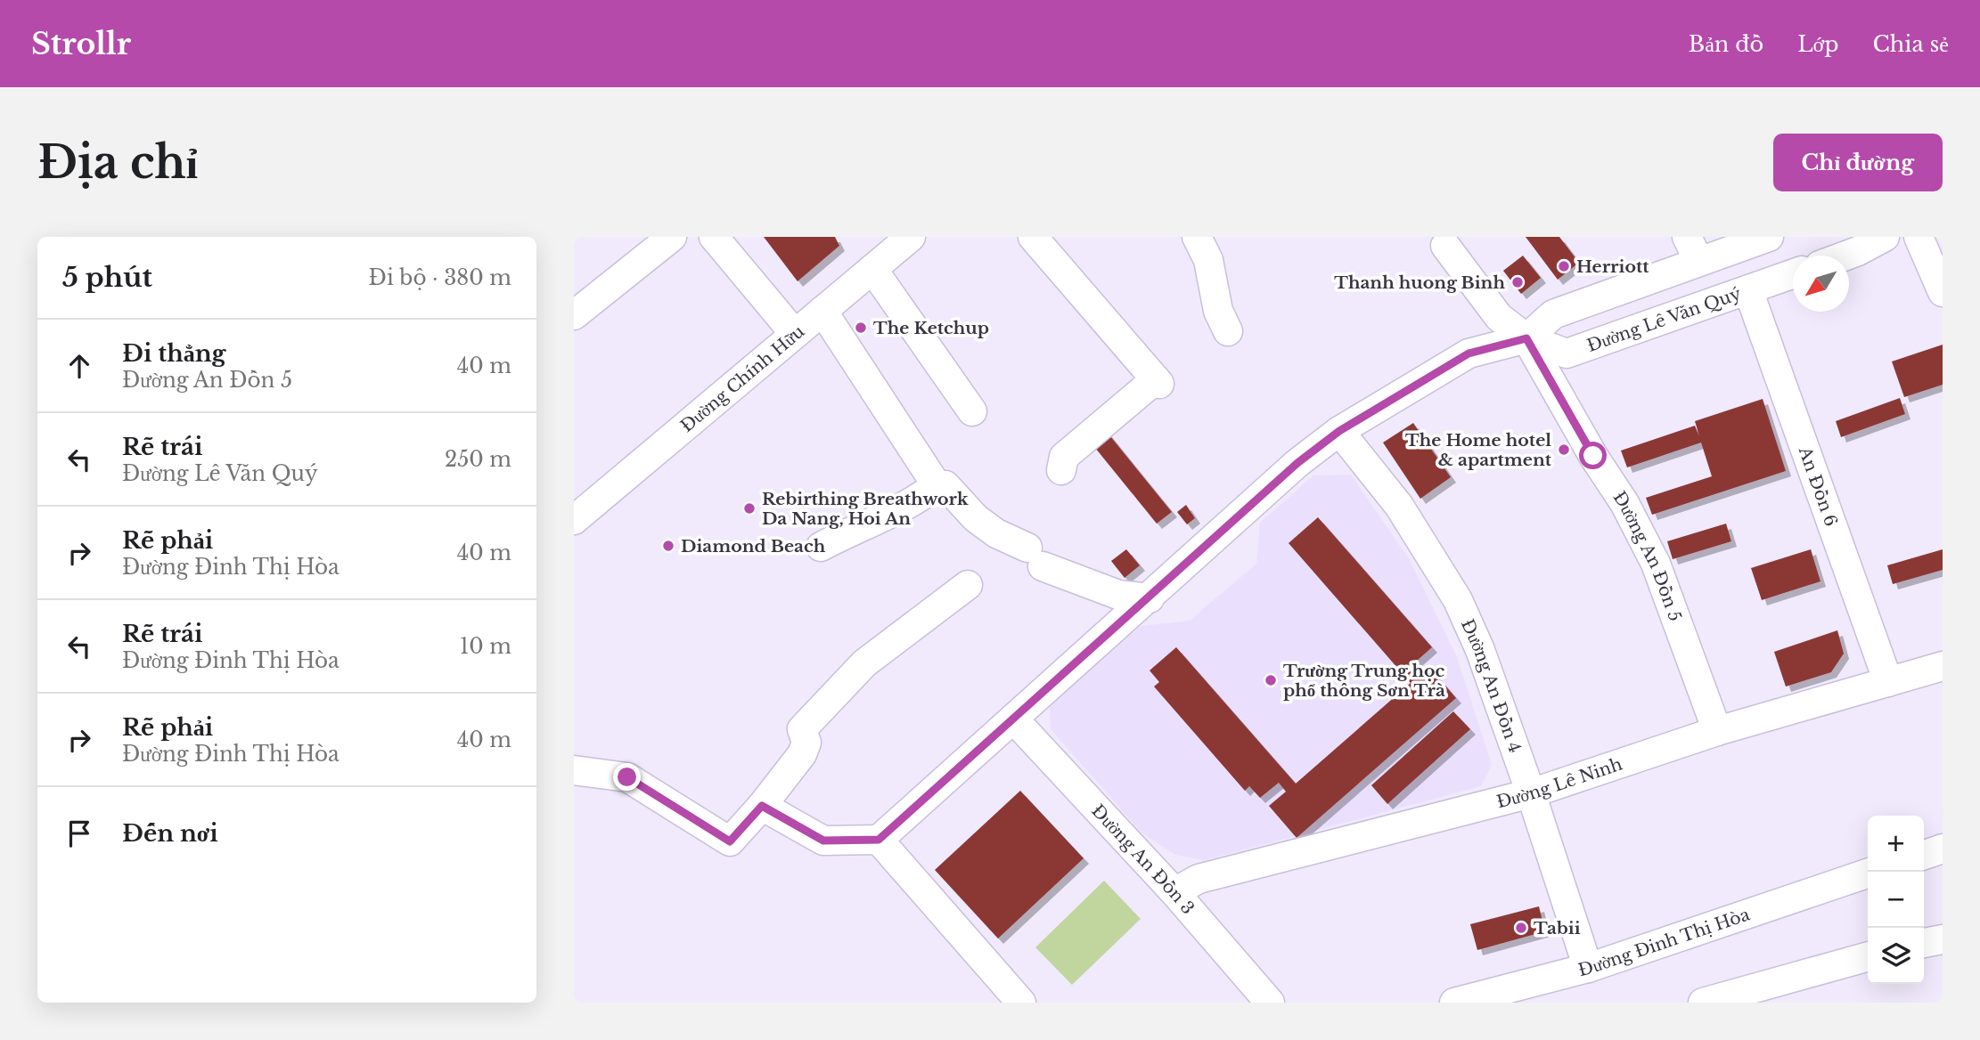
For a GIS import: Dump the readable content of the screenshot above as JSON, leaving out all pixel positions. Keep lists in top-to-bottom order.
{
  "streets": {
    "street": [
      "Đường Lê Văn Quý",
      "Đường Chính Hữu",
      "An Đồn 6",
      "Đường An Đồn 5",
      "Đường An Đồn 4",
      "Đường Lê Ninh",
      "Đường An Đồn 3",
      "Đường Đinh Thị Hòa"
    ]
  },
  "crossings": [
    ["Đường Lê Văn Quý", "An Đồn 6"],
    ["Đường Lê Văn Quý", "Đường An Đồn 5"],
    ["An Đồn 6", "Đường Lê Ninh"],
    ["Đường An Đồn 5", "Đường Lê Ninh"],
    ["Đường An Đồn 4", "Đường Lê Ninh"],
    ["Đường An Đồn 4", "Đường Đinh Thị Hòa"],
    ["Đường Lê Ninh", "Đường An Đồn 3"]
  ],
  "places": [
    "Herriott",
    "Thanh huong Binh",
    "The Ketchup",
    "The Home hotel & apartment",
    "Rebirthing Breathwork Da Nang, Hoi An",
    "Diamond Beach",
    "Trường Trung học phổ thông Sơn Trà",
    "Tabii"
  ],
  "north": "bottom left",
  "page": {
    "header": "Strollr",
    "nav": ["Bản đồ", "Lớp", "Chia sẻ"],
    "buttons": "Chỉ đường",
    "title": "Địa chỉ",
    "heading": ["5 phút", "Đi bộ · 380 m"],
    "list": [
      ["Đi thẳng", "Đường An Đồn 5", "40 m"],
      ["Rẽ trái", "Đường Lê Văn Quý", "250 m"],
      ["Rẽ phải", "Đường Đinh Thị Hòa", "40 m"],
      ["Rẽ trái", "Đường Đinh Thị Hòa", "10 m"],
      ["Rẽ phải", "Đường Đinh Thị Hòa", "40 m"],
      "Đến nơi"
    ],
    "map_buttons": ["+", "−"]
  }
}
